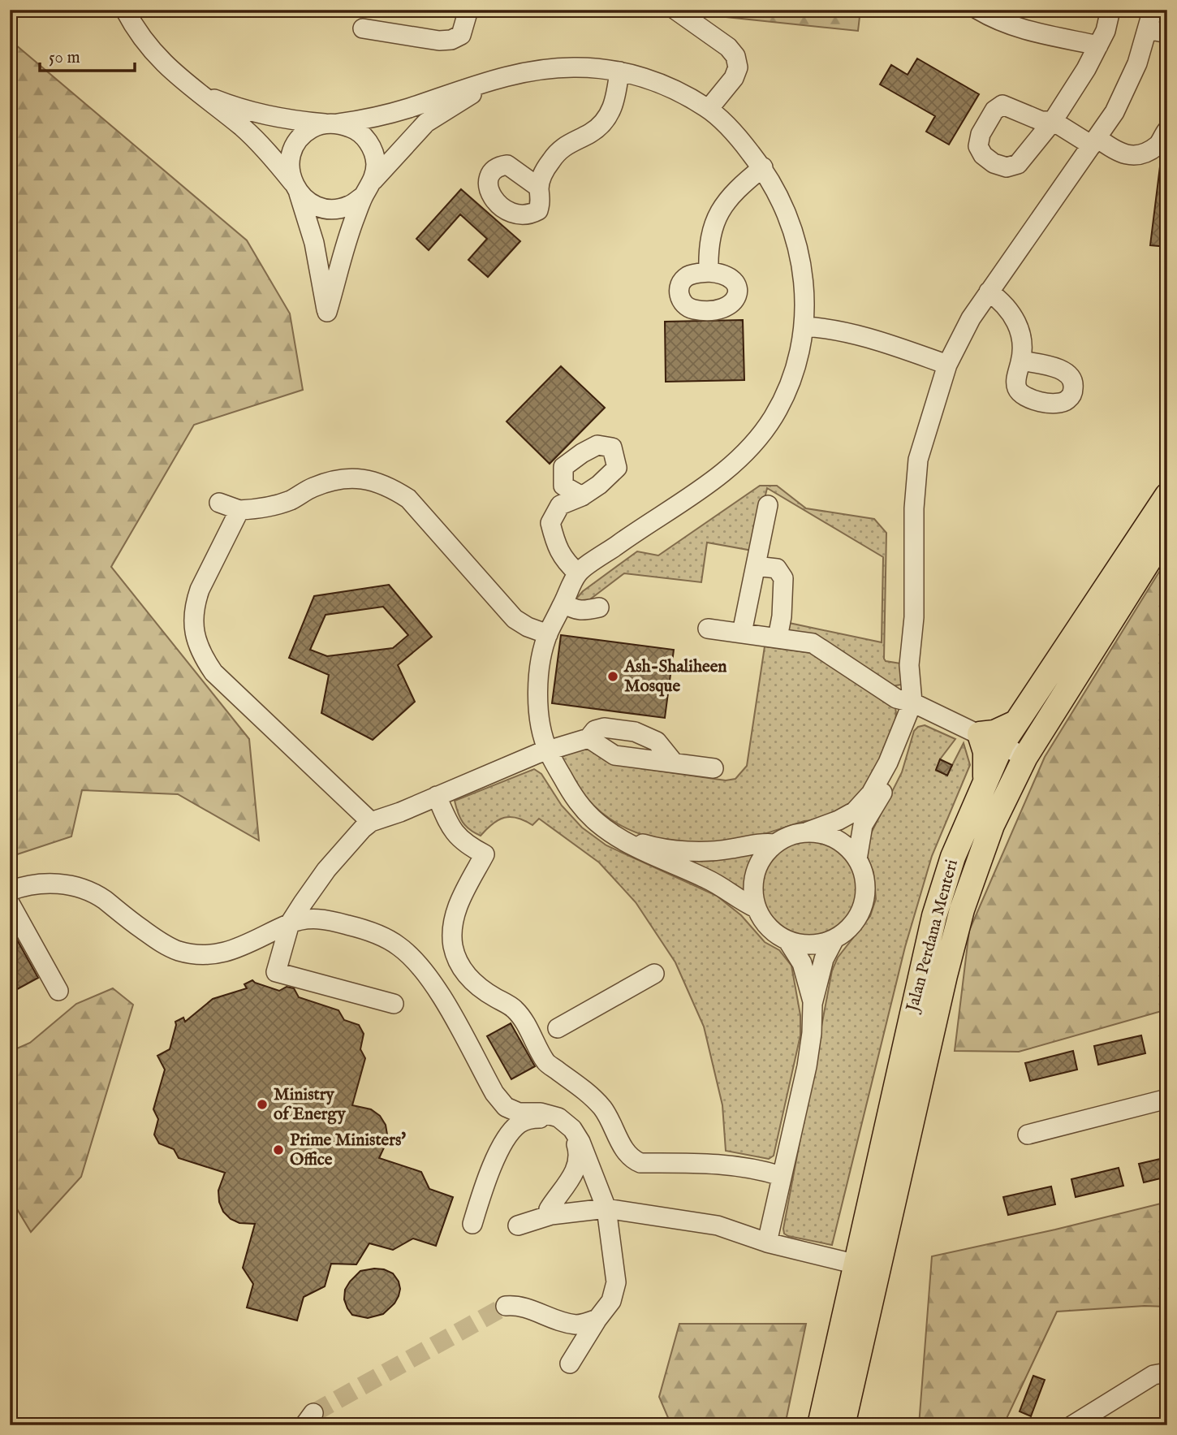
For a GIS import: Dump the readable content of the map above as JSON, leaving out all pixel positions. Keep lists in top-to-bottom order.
{
  "streets": {
    "main road": ["Jalan Perdana Menteri"]
  },
  "places": ["Ash-Shaliheen Mosque", "Ministry of Energy", "Prime Ministers' Office"],
  "scale_bar": "50 m"
}
